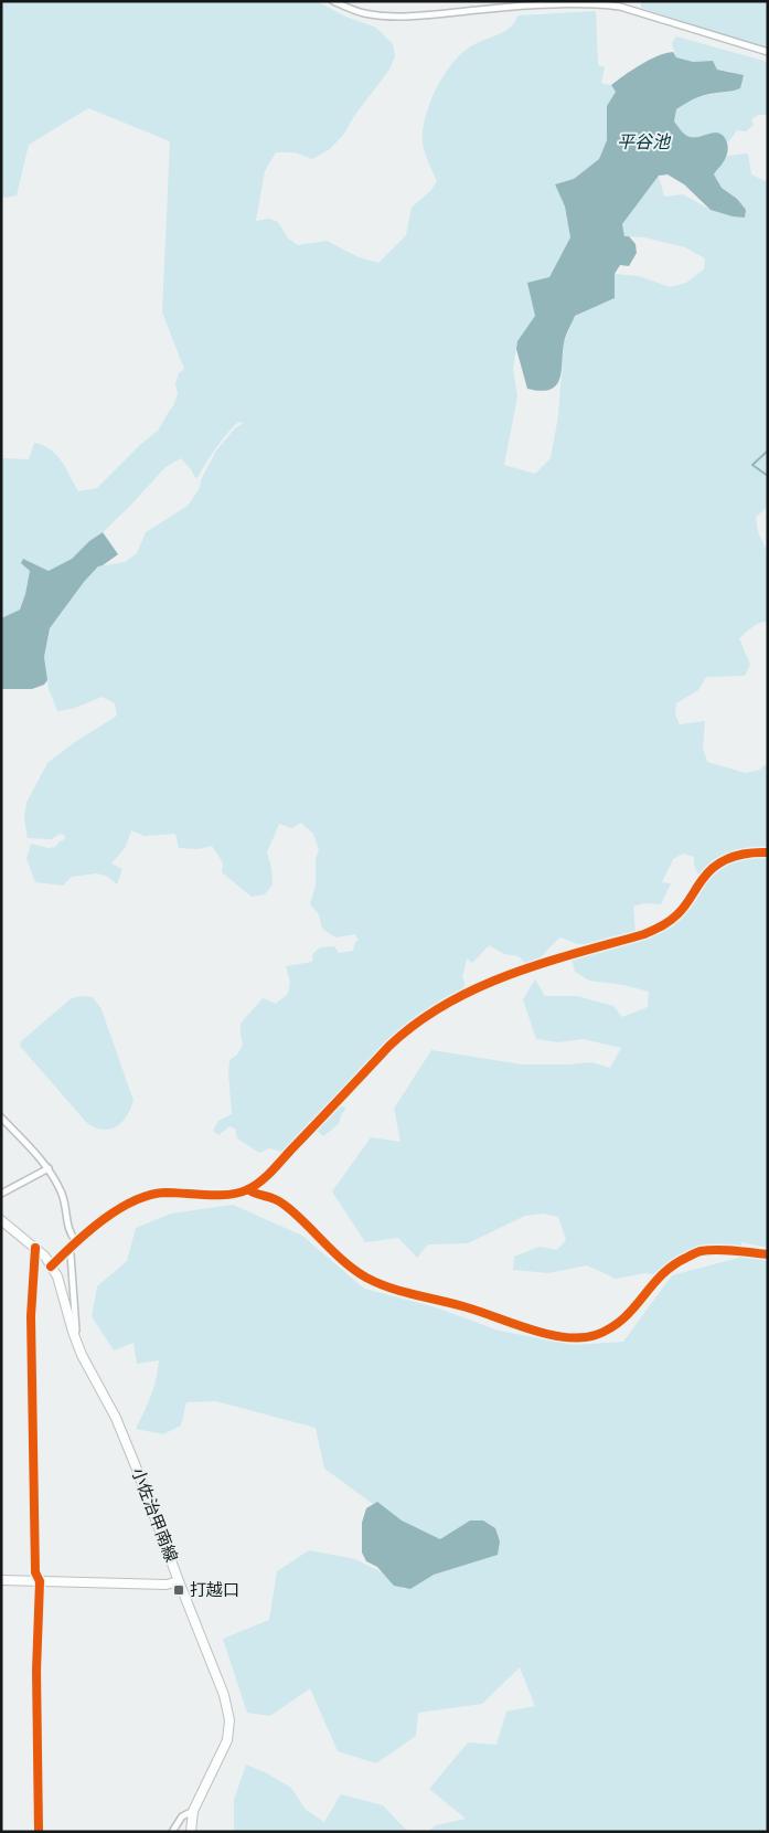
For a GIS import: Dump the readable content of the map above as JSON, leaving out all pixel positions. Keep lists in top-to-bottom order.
{
  "streets": {
    "street": ["小佐治甲南線"]
  },
  "water": ["平谷池"],
  "places": {
    "transit": ["打越口"]
  }
}
